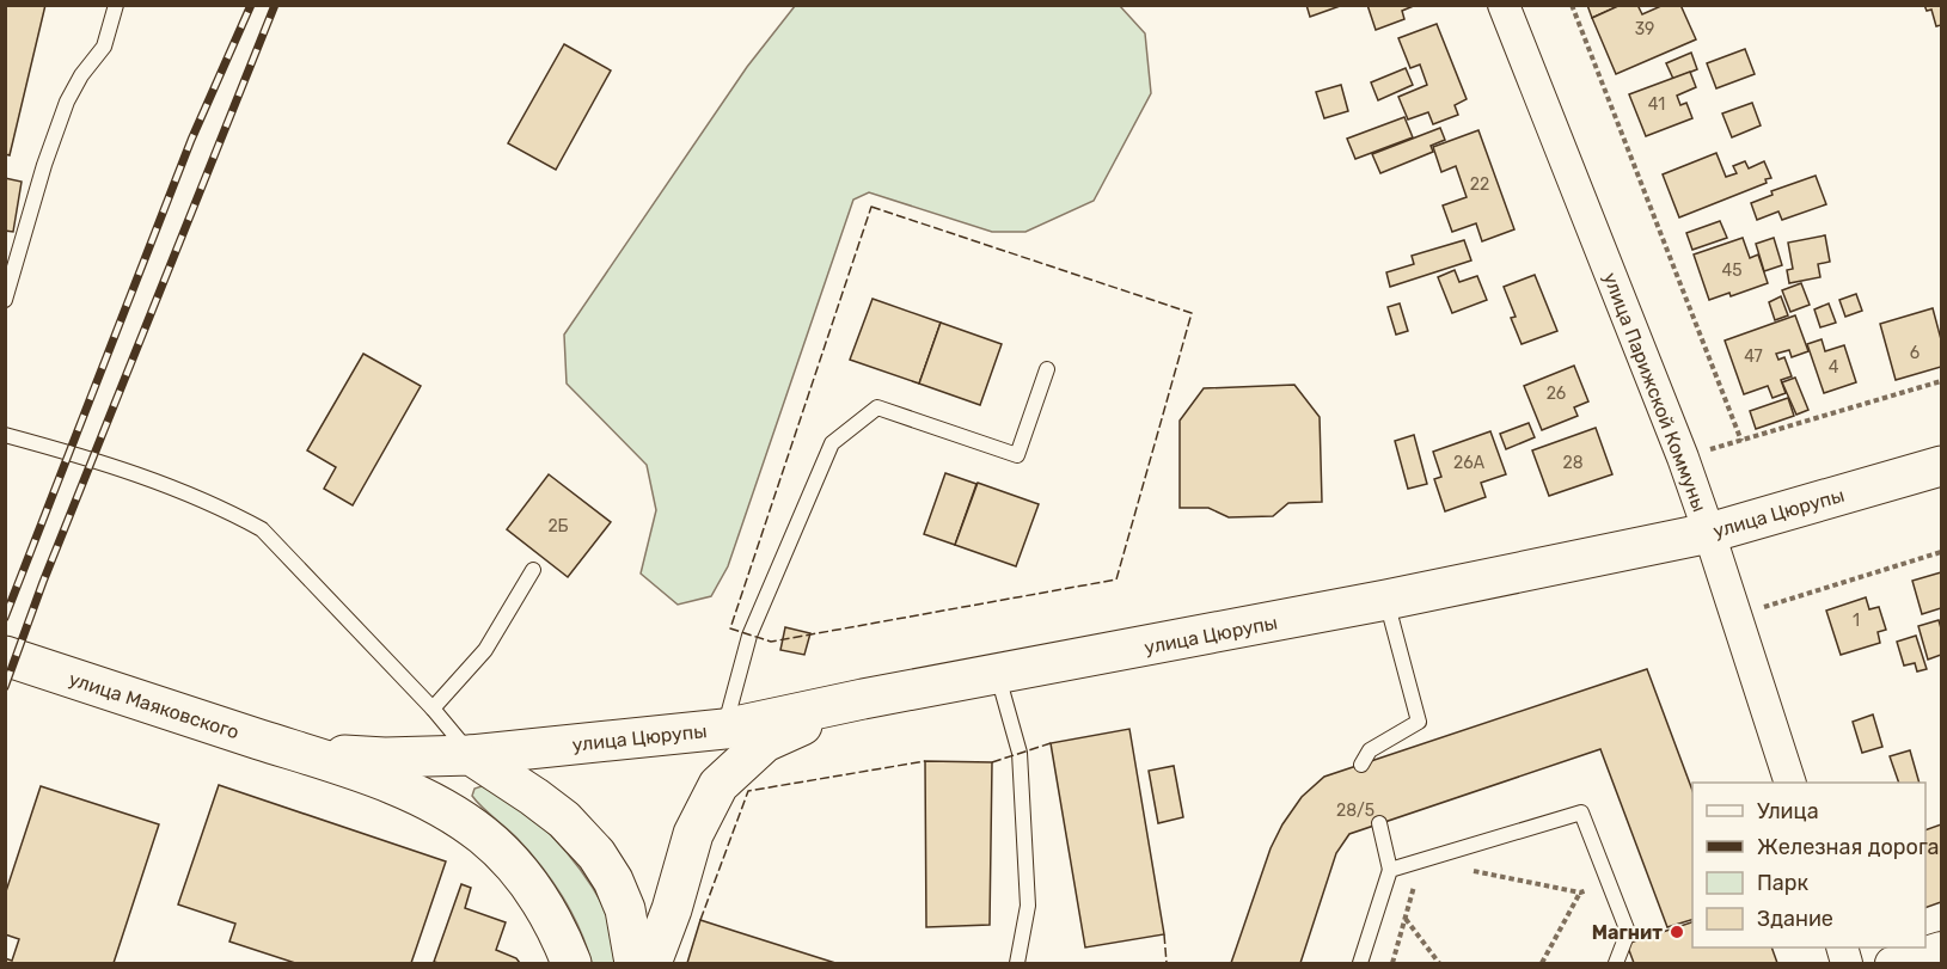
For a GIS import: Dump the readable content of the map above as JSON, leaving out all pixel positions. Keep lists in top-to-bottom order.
{
  "streets": {
    "main road": ["улица Цюрупы", "улица Маяковского"],
    "street": ["улица Парижской Коммуны"]
  },
  "crossings": [
    ["улица Парижской Коммуны", "улица Цюрупы"],
    ["улица Цюрупы", "улица Маяковского"]
  ],
  "places": ["Магнит"],
  "house_numbers": [
    "39",
    "41",
    "22",
    "45",
    "6",
    "47",
    "4",
    "26",
    "26А",
    "28",
    "2Б",
    "1",
    "28/5"
  ],
  "legend": [
    "Улица",
    "Железная дорога",
    "Парк",
    "Здание"
  ]
}
